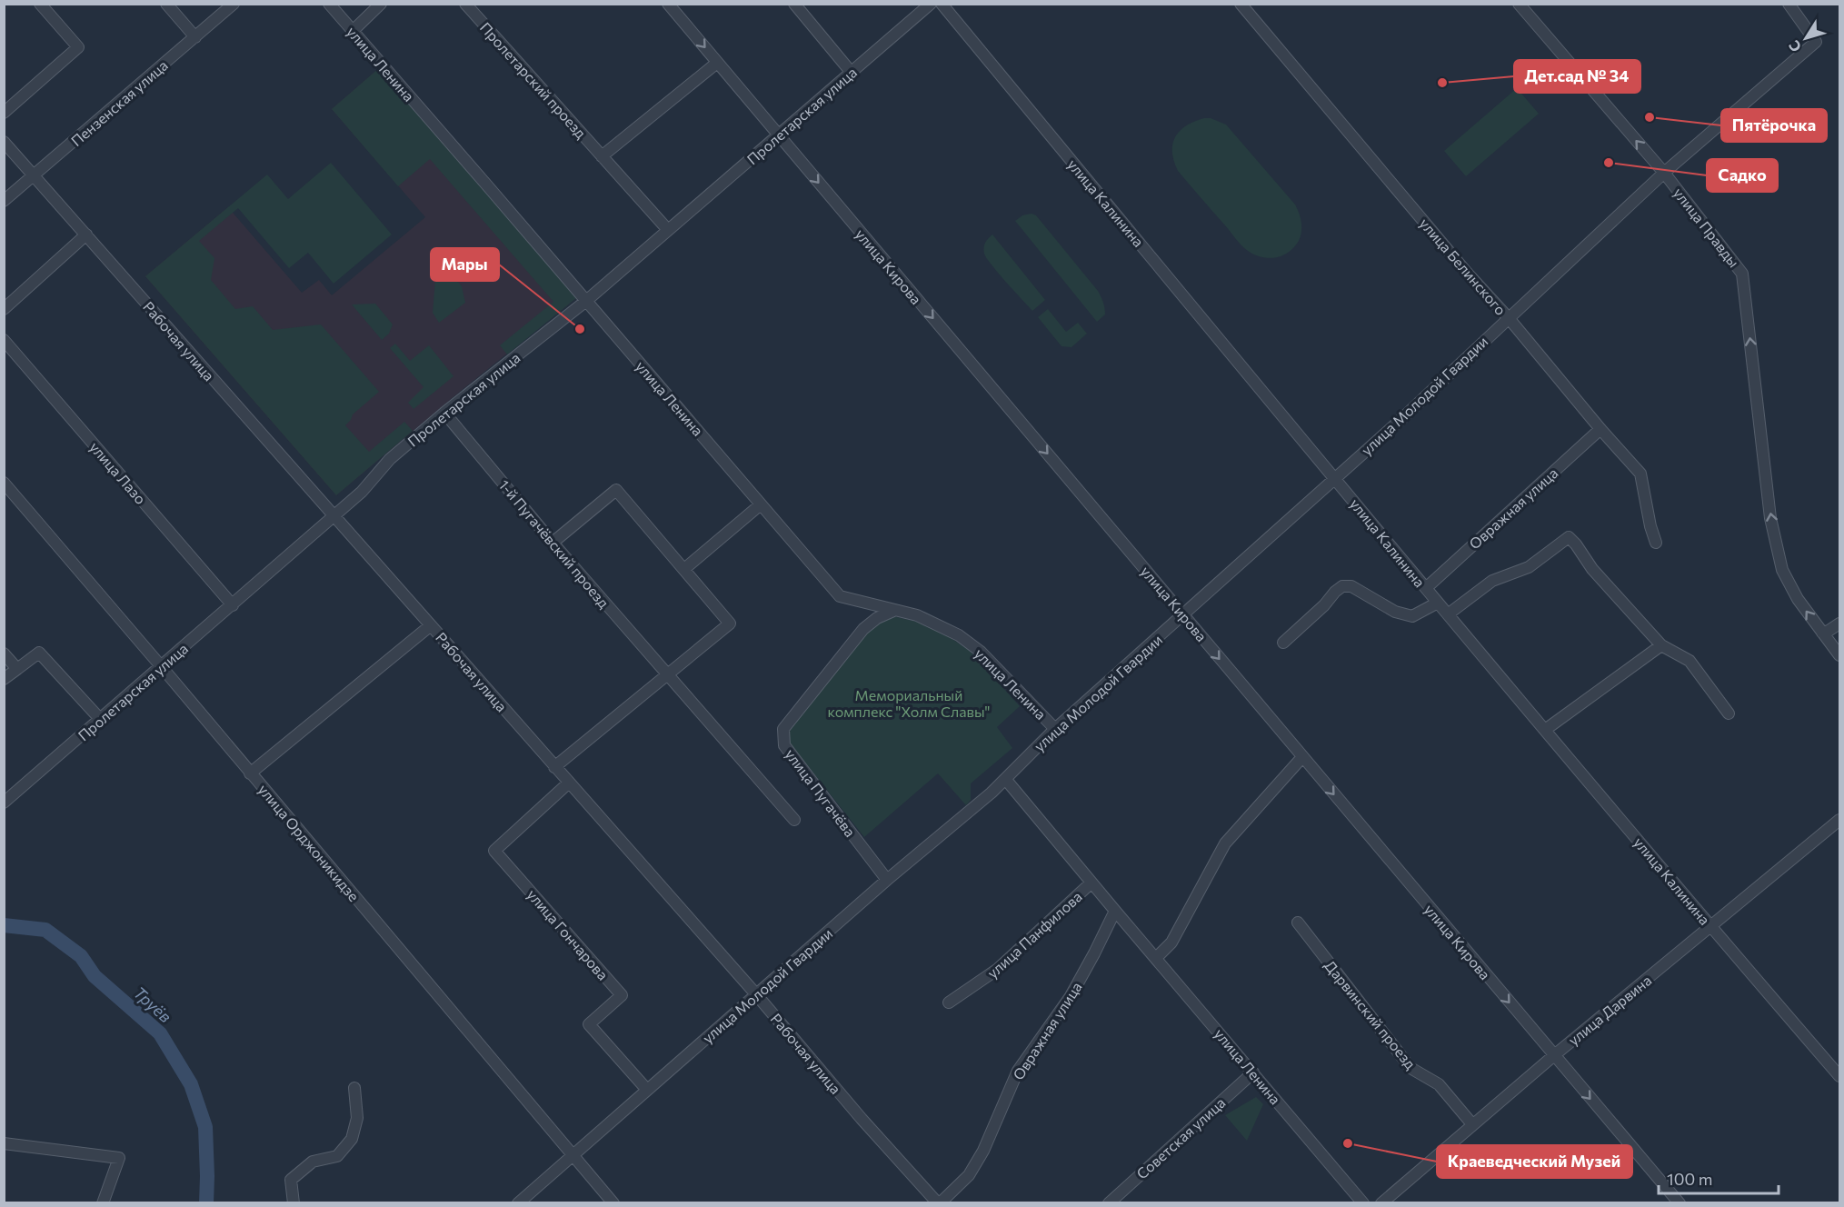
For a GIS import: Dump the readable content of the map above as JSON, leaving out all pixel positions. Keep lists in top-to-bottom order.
{
  "streets": {
    "street": [
      "улица Ленина",
      "Пролетарский проезд",
      "Пензенская улица",
      "Пролетарская улица",
      "улица Калинина",
      "улица Правды",
      "улица Кирова",
      "улица Белинского",
      "Рабочая улица",
      "улица Молодой Гвардии",
      "улица Лазо",
      "Овражная улица",
      "1-й Пугачёвский проезд",
      "улица Пугачёва",
      "улица Орджоникидзе",
      "улица Гончарова",
      "улица Панфилова",
      "улица Дарвина",
      "Дарвинский проезд",
      "Советская улица"
    ]
  },
  "crossings": [
    ["улица Ленина", "Пролетарская улица"],
    ["улица Ленина", "улица Молодой Гвардии"],
    ["улица Ленина", "Овражная улица"],
    ["улица Ленина", "улица Пугачёва"],
    ["улица Ленина", "улица Панфилова"],
    ["улица Ленина", "Советская улица"],
    ["Пролетарский проезд", "Пролетарская улица"],
    ["Пензенская улица", "Рабочая улица"],
    ["Пролетарская улица", "улица Кирова"],
    ["Пролетарская улица", "Рабочая улица"],
    ["Пролетарская улица", "улица Лазо"],
    ["Пролетарская улица", "1-й Пугачёвский проезд"],
    ["Пролетарская улица", "улица Орджоникидзе"],
    ["улица Калинина", "улица Молодой Гвардии"],
    ["улица Калинина", "Овражная улица"],
    ["улица Калинина", "улица Дарвина"],
    ["улица Правды", "улица Молодой Гвардии"],
    ["улица Кирова", "улица Молодой Гвардии"],
    ["улица Кирова", "улица Дарвина"],
    ["улица Белинского", "улица Молодой Гвардии"],
    ["улица Белинского", "Овражная улица"],
    ["Рабочая улица", "улица Молодой Гвардии"],
    ["Рабочая улица", "Овражная улица"],
    ["Рабочая улица", "улица Гончарова"],
    ["улица Молодой Гвардии", "улица Пугачёва"],
    ["улица Молодой Гвардии", "улица Орджоникидзе"],
    ["улица Молодой Гвардии", "улица Гончарова"],
    ["улица Дарвина", "Дарвинский проезд"]
  ],
  "one_way": ["улица Правды", "улица Кирова"],
  "water": ["Труёв"],
  "parks": ["Мемориальный комплекс \"Холм Славы\""],
  "places": [
    "Дет.сад № 34",
    "Пятёрочка",
    "Садко",
    "Мары",
    "Краеведческий Музей"
  ],
  "scale_bar": "100 m",
  "north": "bottom left"
}
